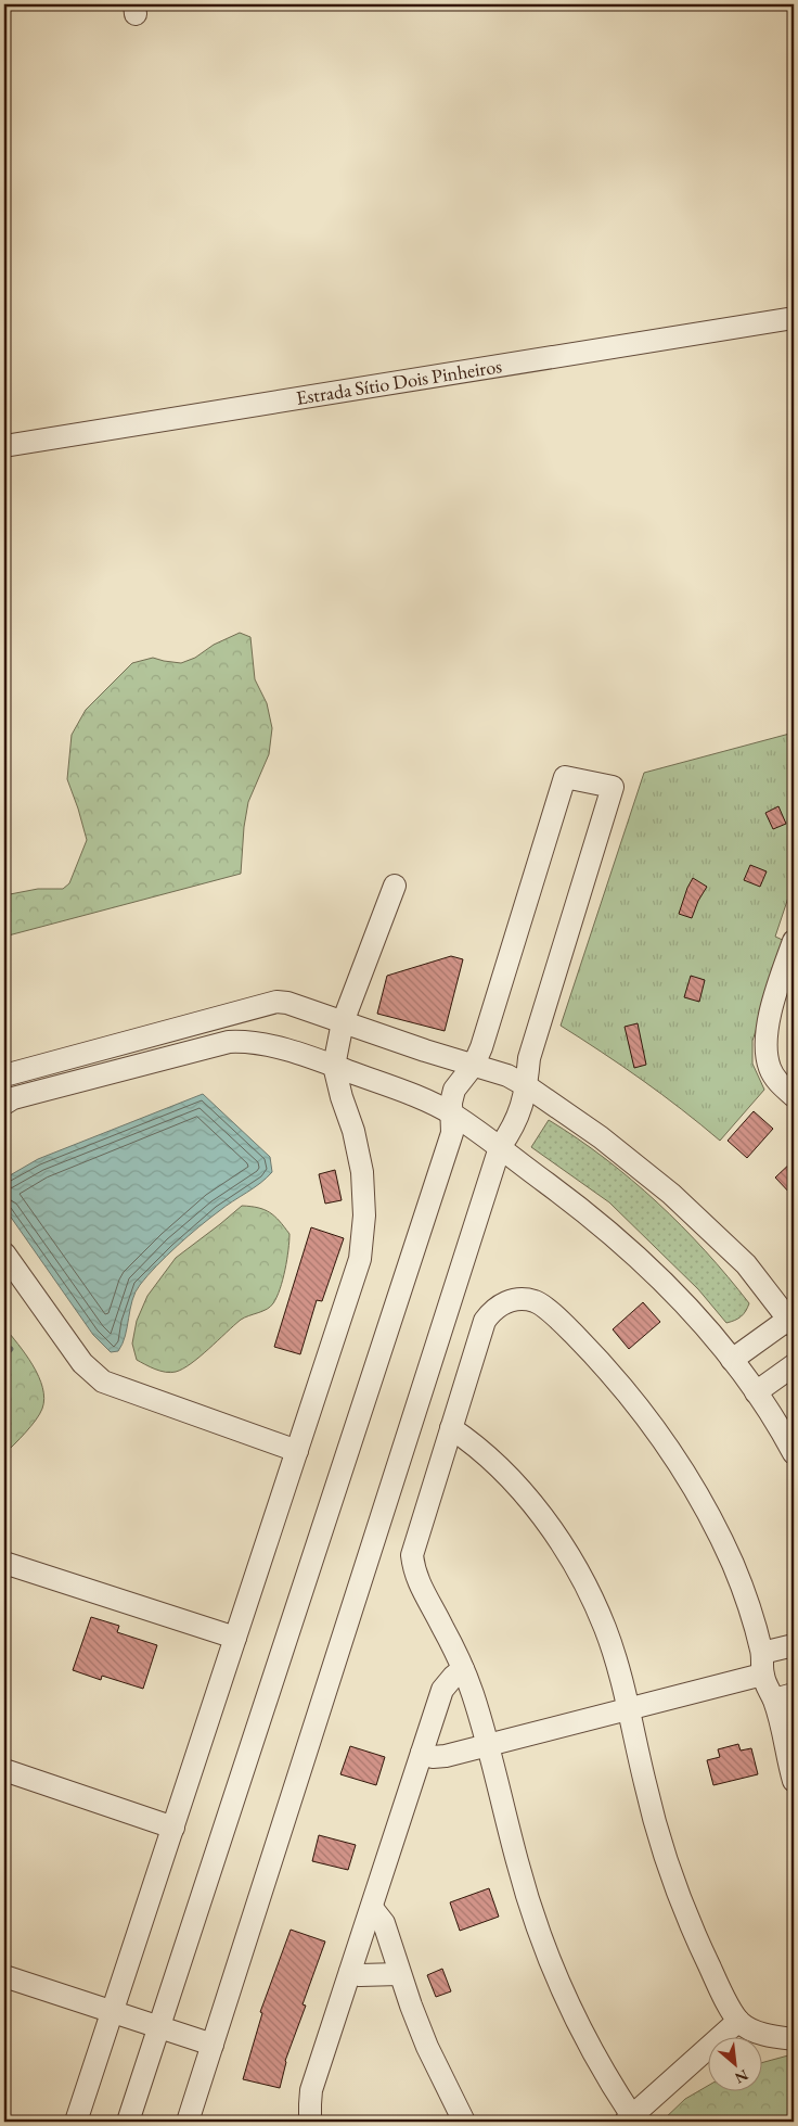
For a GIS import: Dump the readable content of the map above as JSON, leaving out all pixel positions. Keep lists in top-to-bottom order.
{
  "streets": {
    "street": ["Estrada Sítio Dois Pinheiros"]
  },
  "north": "bottom right"
}
